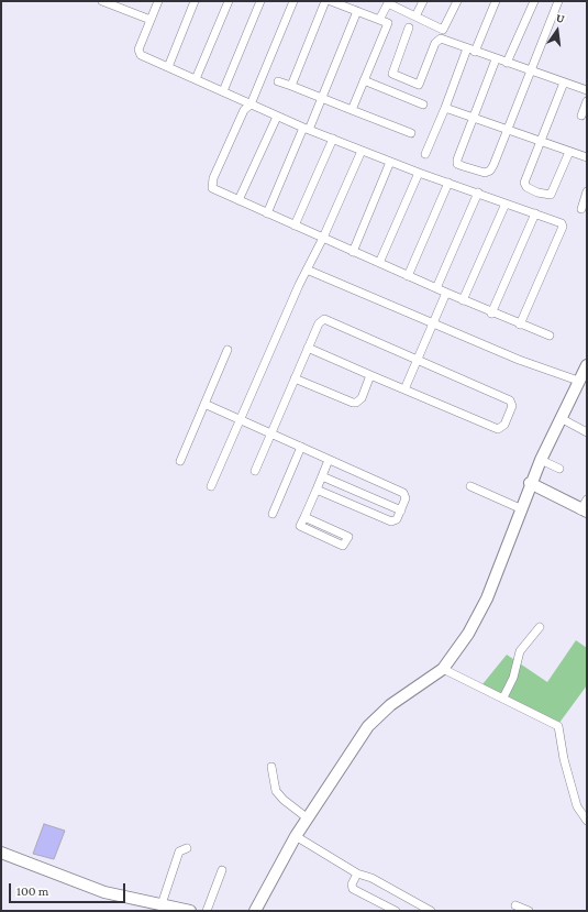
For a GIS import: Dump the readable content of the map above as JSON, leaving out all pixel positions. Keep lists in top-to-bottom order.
{
  "scale_bar": "100 m",
  "north": "top"
}
